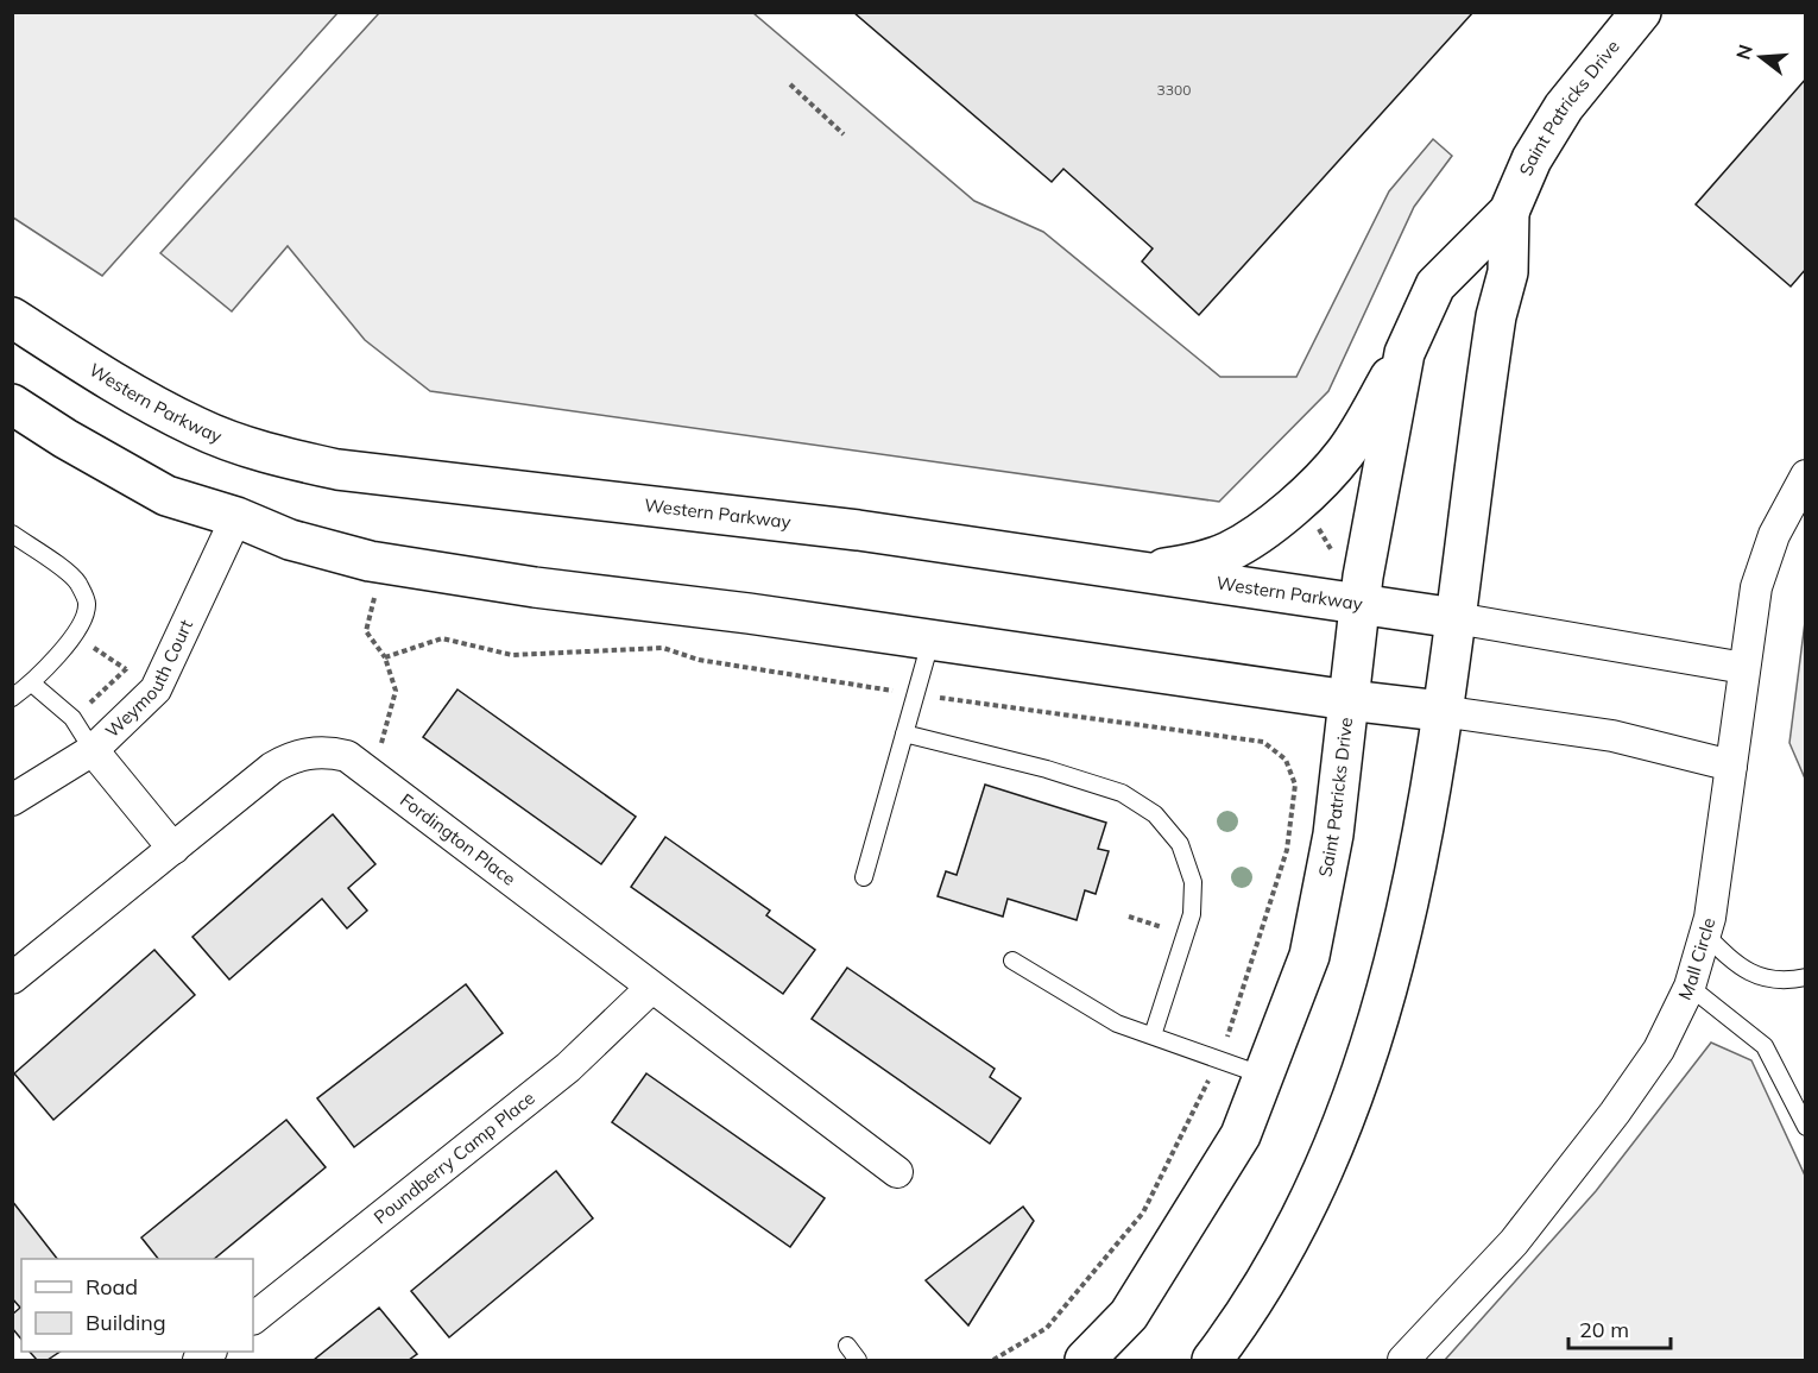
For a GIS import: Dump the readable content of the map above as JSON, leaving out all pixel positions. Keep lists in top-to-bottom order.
{
  "streets": {
    "main road": ["Saint Patricks Drive", "Western Parkway"],
    "street": [
      "Weymouth Court",
      "Fordington Place",
      "Mall Circle",
      "Poundberry Camp Place"
    ]
  },
  "crossings": [
    ["Saint Patricks Drive", "Western Parkway"],
    ["Fordington Place", "Poundberry Camp Place"]
  ],
  "house_numbers": ["3300"],
  "legend": ["Road", "Building"],
  "scale_bar": "20 m",
  "north": "left"
}
